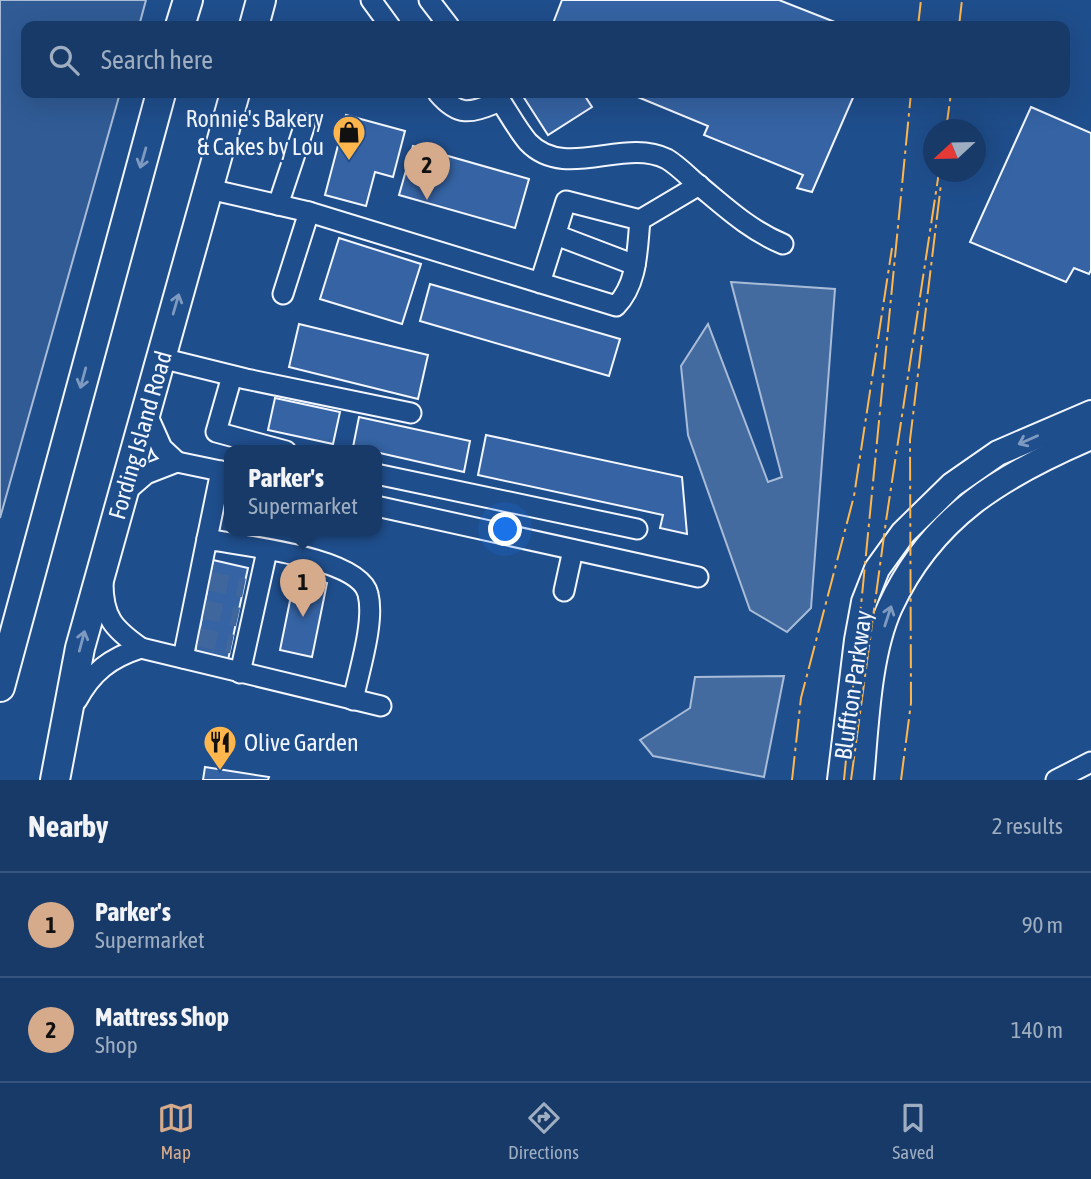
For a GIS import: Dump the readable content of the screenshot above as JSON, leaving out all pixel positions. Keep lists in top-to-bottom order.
{
  "streets": {
    "highway": ["Fording Island Road"],
    "main road": ["Bluffton Parkway"]
  },
  "places": {
    "shop": ["Ronnie's Bakery & Cakes by Lou"],
    "restaurant": ["Olive Garden"]
  },
  "north": "left",
  "page": {
    "search": "Search here",
    "pins": ["2", "1"],
    "popup": ["Parker's", "Supermarket"],
    "heading": ["Nearby", "2 results"],
    "list": [
      {
        "mark": "1",
        "name": "Parker's",
        "note": "Supermarket",
        "value": "90 m"
      },
      {
        "mark": "2",
        "name": "Mattress Shop",
        "note": "Shop",
        "value": "140 m"
      }
    ],
    "nav": ["Map", "Directions", "Saved"]
  }
}
